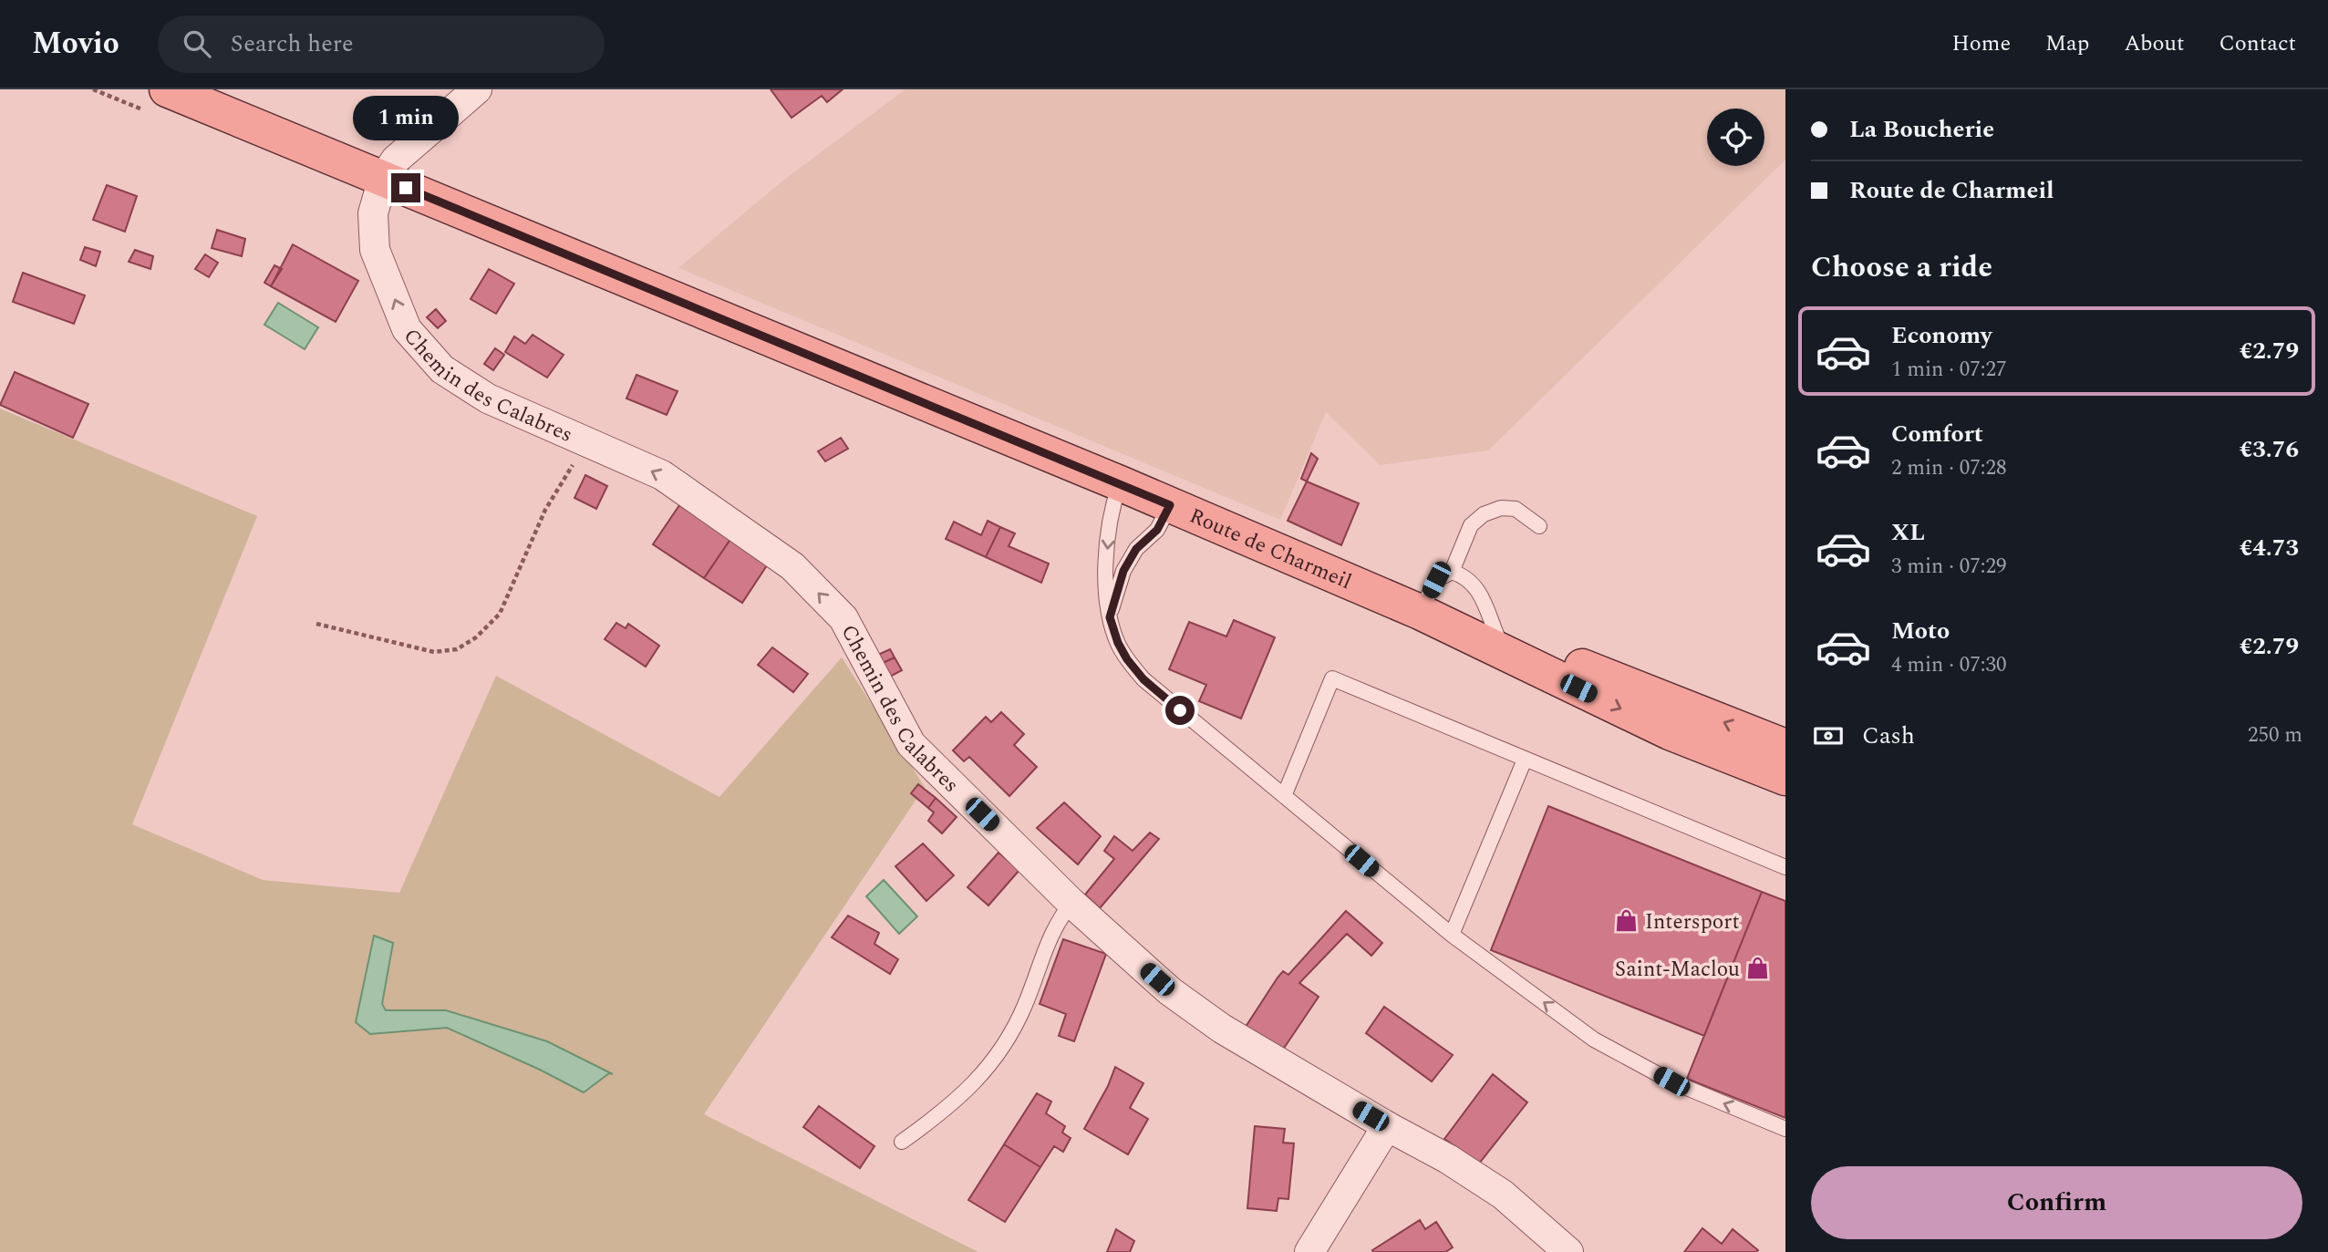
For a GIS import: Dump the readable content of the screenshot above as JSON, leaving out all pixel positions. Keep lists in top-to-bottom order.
{
  "streets": {
    "main road": ["Route de Charmeil"],
    "street": ["Chemin des Calabres"]
  },
  "crossings": [
    ["Chemin des Calabres", "Route de Charmeil"]
  ],
  "one_way": ["Chemin des Calabres"],
  "places": {
    "shop": ["Intersport", "Saint-Maclou"]
  },
  "page": {
    "header": "Movio",
    "search": "Search here",
    "nav": [
      "Home",
      "Map",
      "About",
      "Contact"
    ],
    "banner": ["La Boucherie", "Route de Charmeil"],
    "bubble": "1 min",
    "heading": "Choose a ride",
    "list": [
      {
        "name": "Economy",
        "note": "1 min · 07:27",
        "value": "€2.79"
      },
      {
        "name": "Comfort",
        "note": "2 min · 07:28",
        "value": "€3.76"
      },
      {
        "name": "XL",
        "note": "3 min · 07:29",
        "value": "€4.73"
      },
      {
        "name": "Moto",
        "note": "4 min · 07:30",
        "value": "€2.79"
      }
    ],
    "pay": ["Cash", "250 m"],
    "buttons": "Confirm"
  }
}
